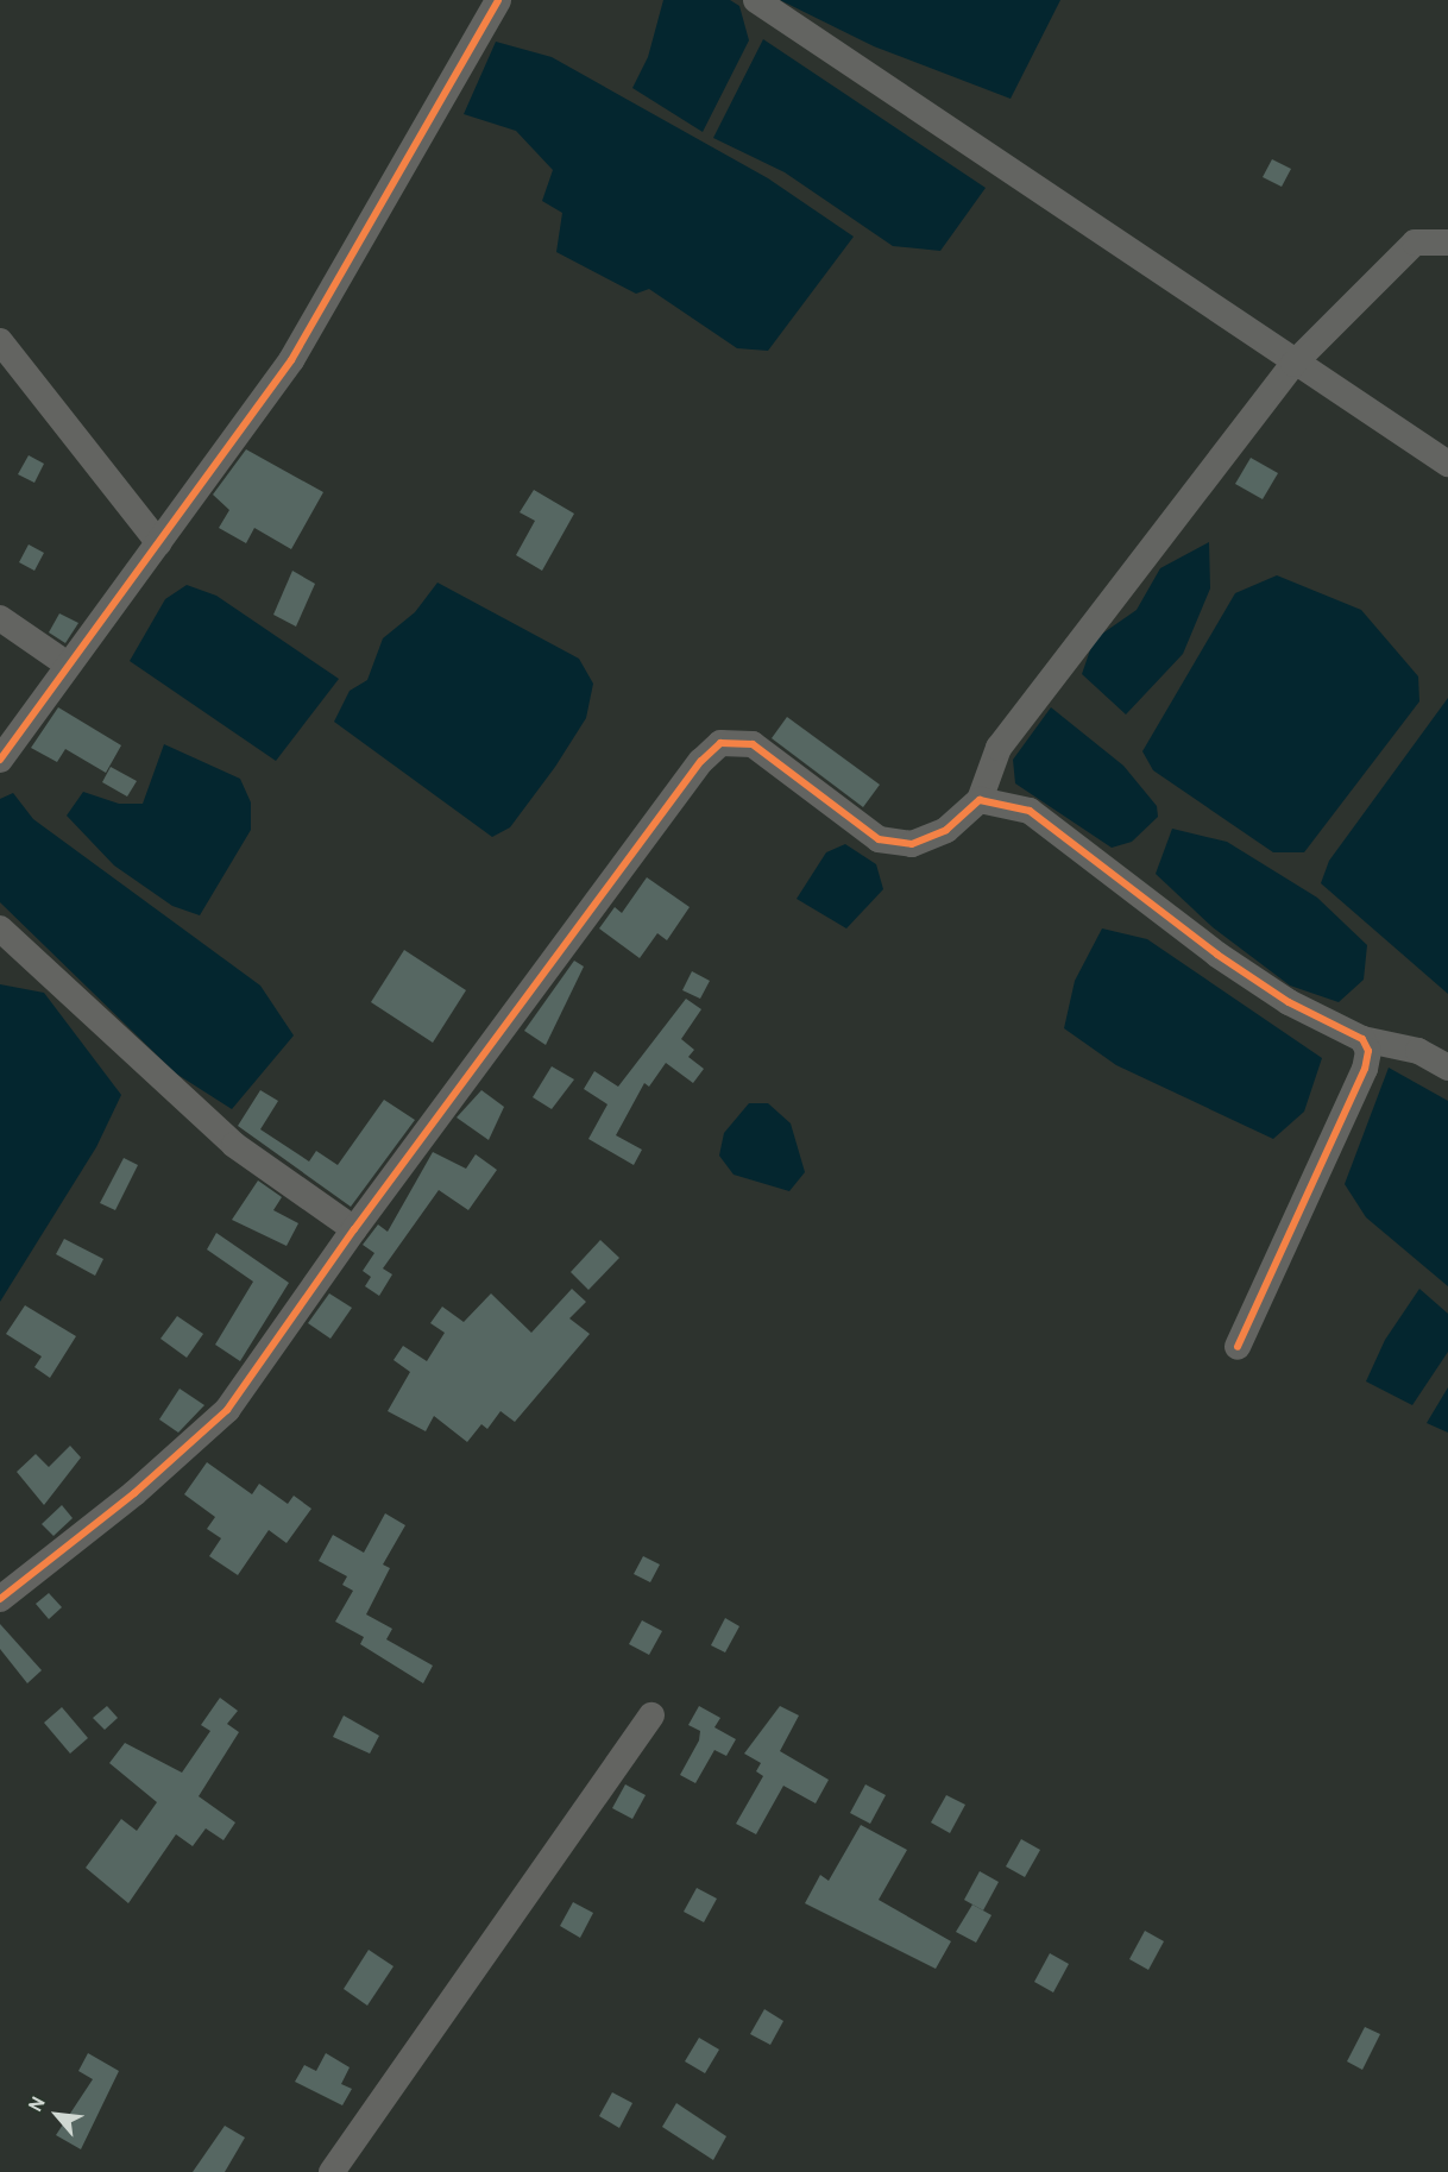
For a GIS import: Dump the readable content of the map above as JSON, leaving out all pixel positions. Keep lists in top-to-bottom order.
{
  "north": "top left"
}
